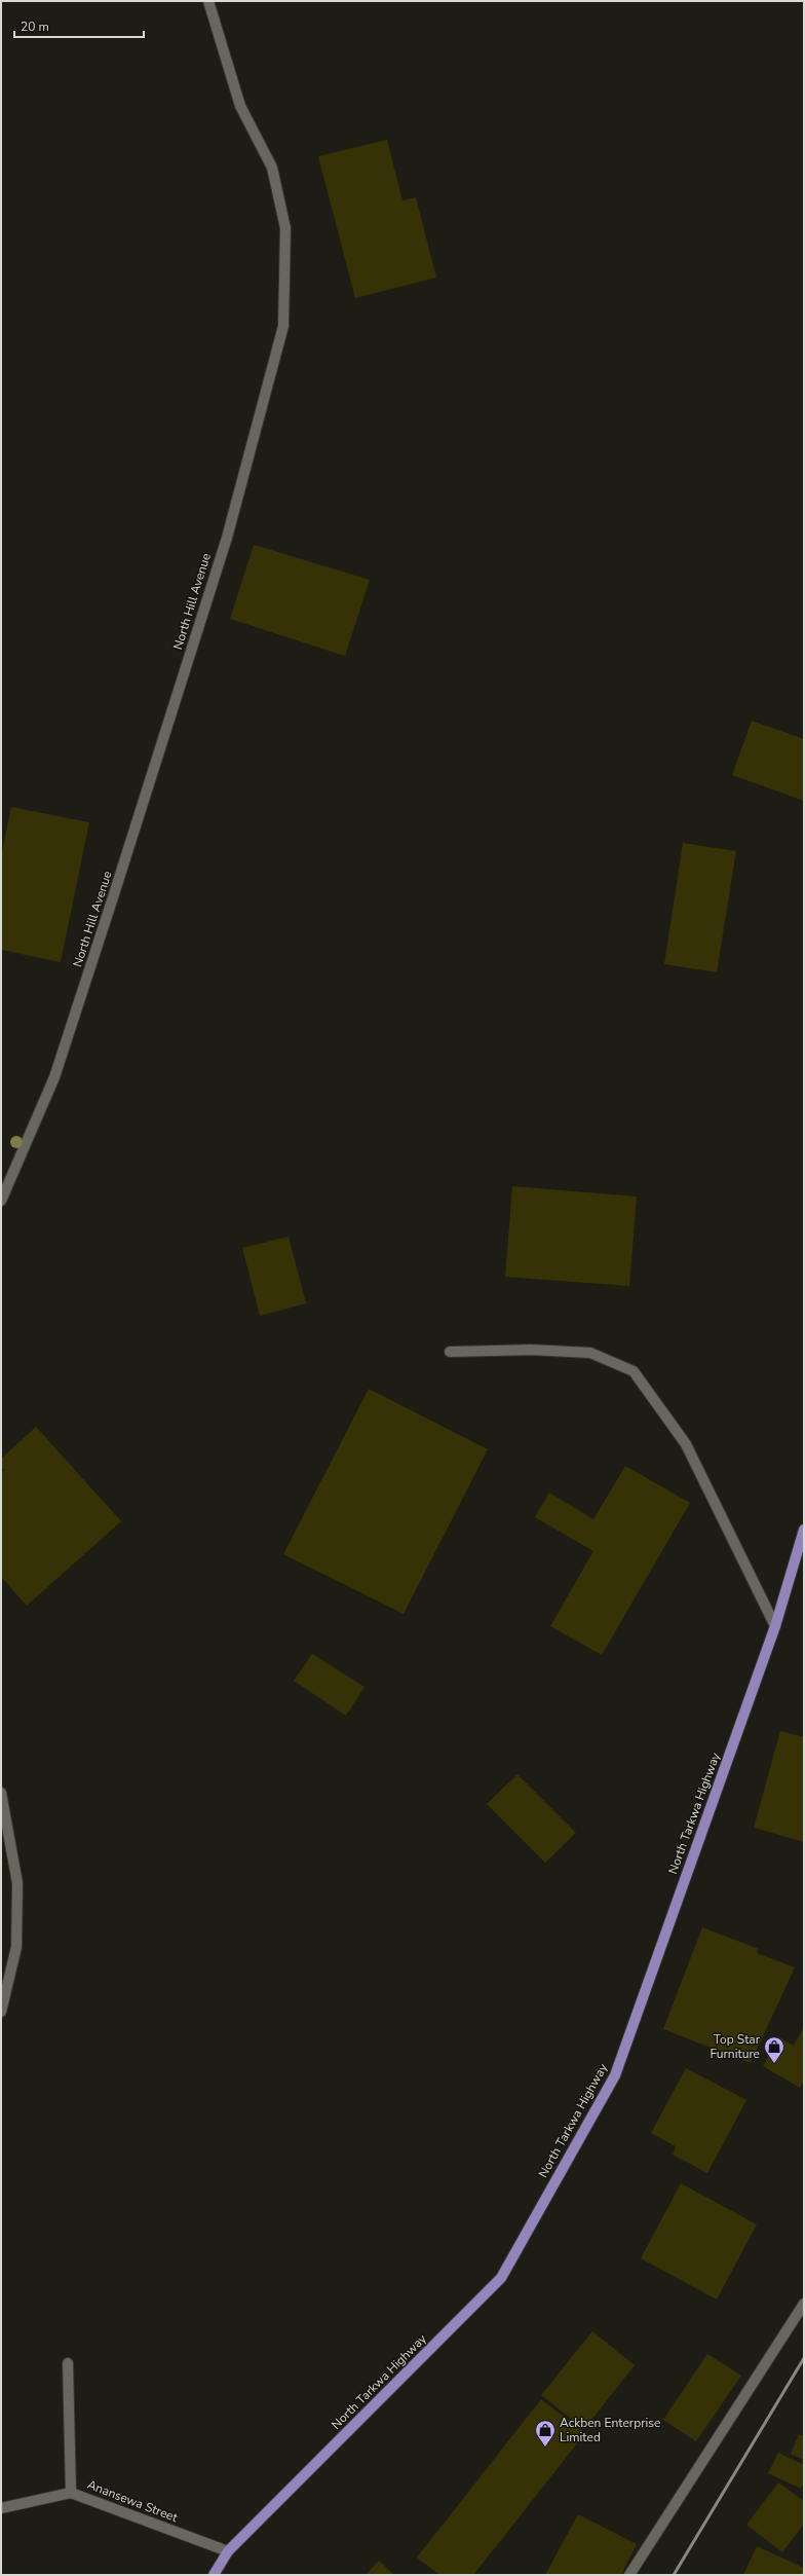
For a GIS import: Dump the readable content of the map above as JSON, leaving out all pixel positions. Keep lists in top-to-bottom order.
{
  "streets": {
    "main road": ["North Tarkwa Highway"],
    "street": ["North Hill Avenue", "Anansewa Street"]
  },
  "crossings": [
    ["North Tarkwa Highway", "Anansewa Street"]
  ],
  "places": {
    "shop": ["Top Star Furniture", "Ackben Enterprise Limited"]
  },
  "scale_bar": "20 m"
}
